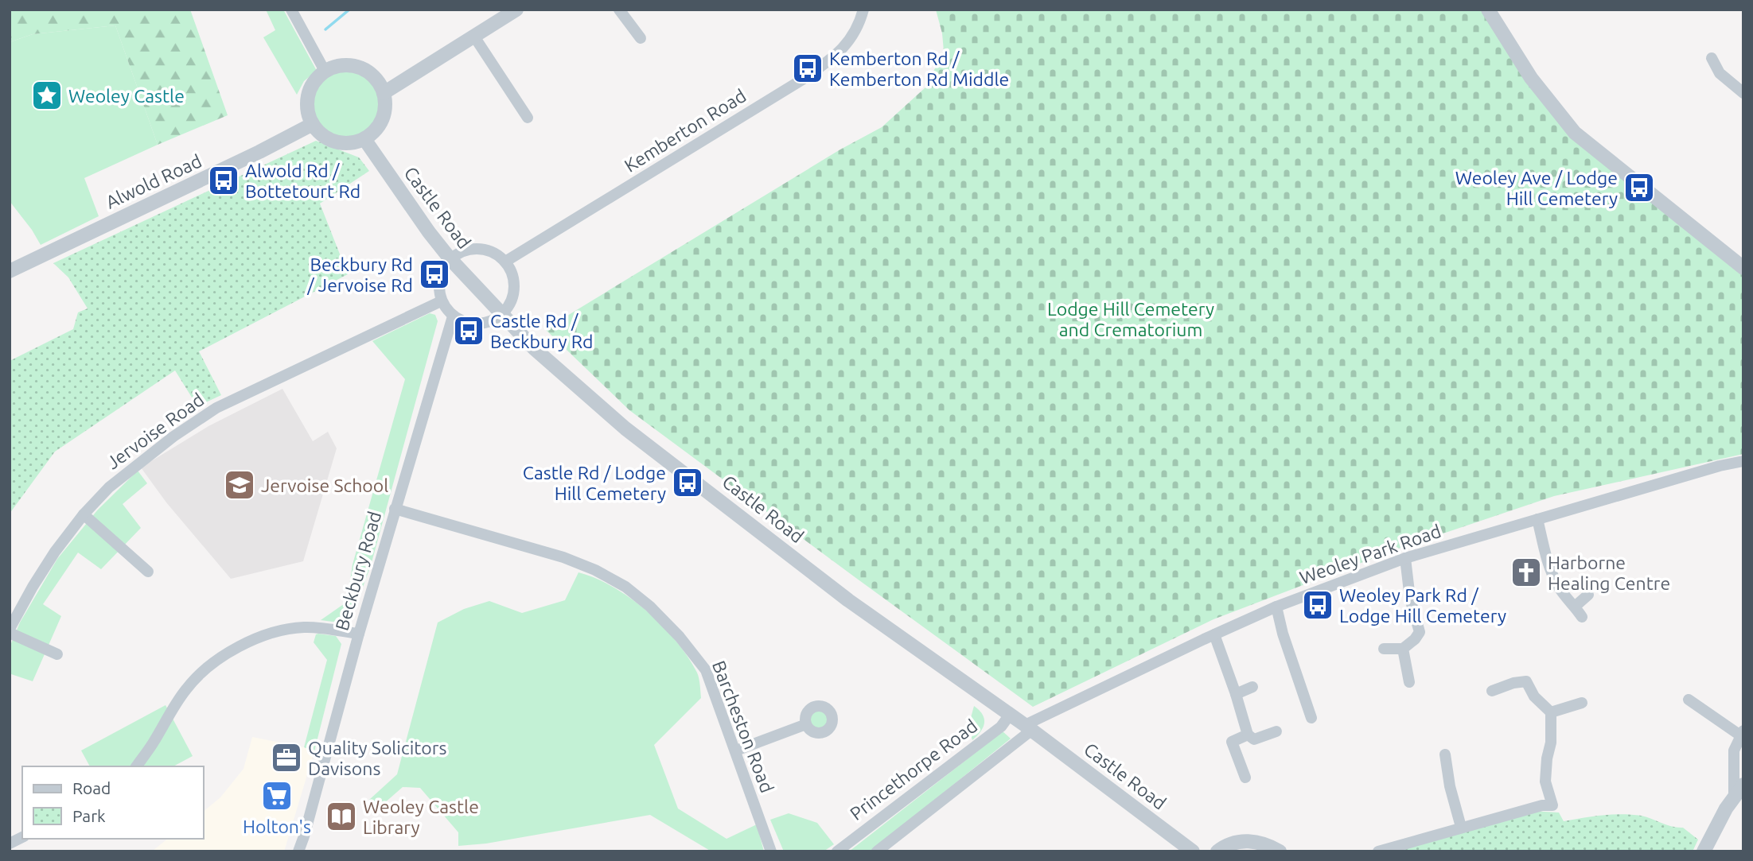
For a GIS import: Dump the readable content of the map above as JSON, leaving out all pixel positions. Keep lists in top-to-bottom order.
{
  "streets": {
    "street": [
      "Kemberton Road",
      "Alwold Road",
      "Castle Road",
      "Jervoise Road",
      "Weoley Park Road",
      "Beckbury Road",
      "Barcheston Road",
      "Princethorpe Road"
    ]
  },
  "crossings": [
    ["Alwold Road", "Castle Road"],
    ["Castle Road", "Weoley Park Road"],
    ["Castle Road", "Princethorpe Road"],
    ["Beckbury Road", "Barcheston Road"]
  ],
  "parks": ["Lodge Hill Cemetery and Crematorium"],
  "places": {
    "bus stop": [
      "Kemberton Rd / Kemberton Rd Middle",
      "Alwold Rd / Bottetourt Rd",
      "Weoley Ave / Lodge Hill Cemetery",
      "Beckbury Rd / Jervoise Rd",
      "Castle Rd / Beckbury Rd",
      "Castle Rd / Lodge Hill Cemetery",
      "Weoley Park Rd / Lodge Hill Cemetery"
    ],
    "place": ["Weoley Castle"],
    "school or university": ["Jervoise School"],
    "church": ["Harborne Healing Centre"],
    "office": ["Quality Solicitors Davisons"],
    "supermarket": ["Holton's"],
    "library": ["Weoley Castle Library"]
  },
  "legend": ["Road", "Park"]
}
